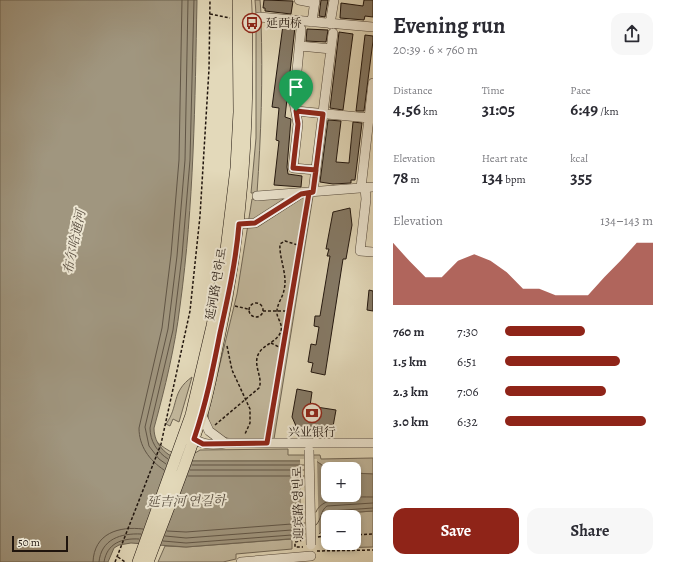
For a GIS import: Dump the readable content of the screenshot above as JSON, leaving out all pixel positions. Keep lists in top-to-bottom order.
{
  "streets": {
    "main road": ["延河路 연하로"],
    "street": ["迎宾路 영빈로"]
  },
  "water": ["布尔哈通河", "延吉河 연길하"],
  "places": {
    "bus stop": ["延西桥"],
    "bank": ["兴业银行"]
  },
  "scale_bar": "50 m",
  "page": {
    "heading": ["Evening run", "20:39 · 6 × 760 m"],
    "stats": [
      ["Distance", "4.56 km"],
      ["Time", "31:05"],
      ["Pace", "6:49 /km"],
      ["Elevation", "78 m"],
      ["Heart rate", "134 bpm"],
      ["kcal", "355"]
    ],
    "chart": ["Elevation", "134–143 m"],
    "list": [
      {
        "name": "760 m",
        "note": "7:30"
      },
      {
        "name": "1.5 km",
        "note": "6:51"
      },
      {
        "name": "2.3 km",
        "note": "7:06"
      },
      {
        "name": "3.0 km",
        "note": "6:32"
      }
    ],
    "map_buttons": ["+", "−"],
    "buttons": ["Save", "Share"],
    "scale": "50 m"
  }
}
